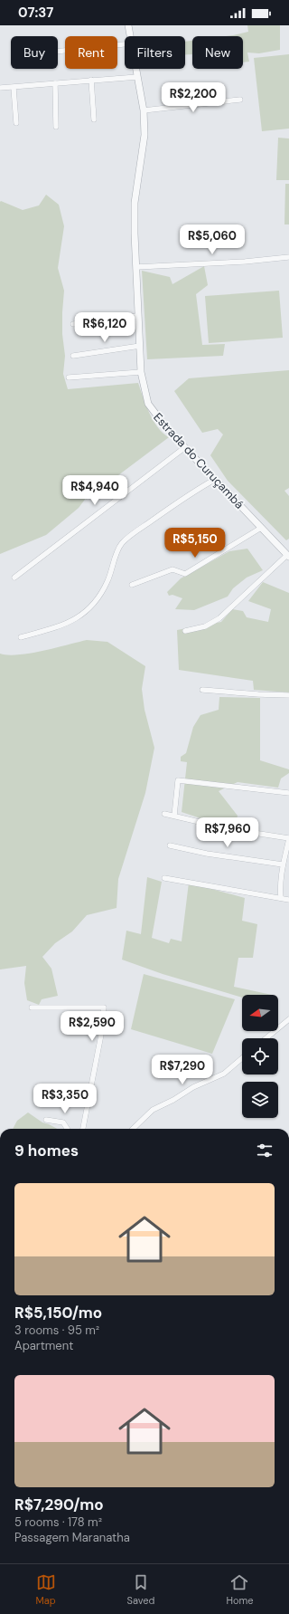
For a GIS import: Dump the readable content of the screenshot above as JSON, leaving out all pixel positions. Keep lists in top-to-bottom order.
{
  "streets": {
    "street": ["Estrada do Curuçambá"]
  },
  "north": "left",
  "page": {
    "status": "07:37",
    "chip": [
      "Buy",
      "Rent",
      "Filters",
      "New"
    ],
    "price": [
      "R$2,200",
      "R$5,060",
      "R$6,120",
      "R$4,940",
      "R$5,150",
      "R$7,960",
      "R$2,590",
      "R$7,290",
      "R$3,350"
    ],
    "heading": "9 homes",
    "list": [
      {
        "name": "R$5,150/mo",
        "note": "3 rooms · 95 m² · Apartment"
      },
      {
        "name": "R$7,290/mo",
        "note": "5 rooms · 178 m² · Passagem Maranatha"
      }
    ],
    "tabs": ["Map", "Saved", "Home"]
  }
}
